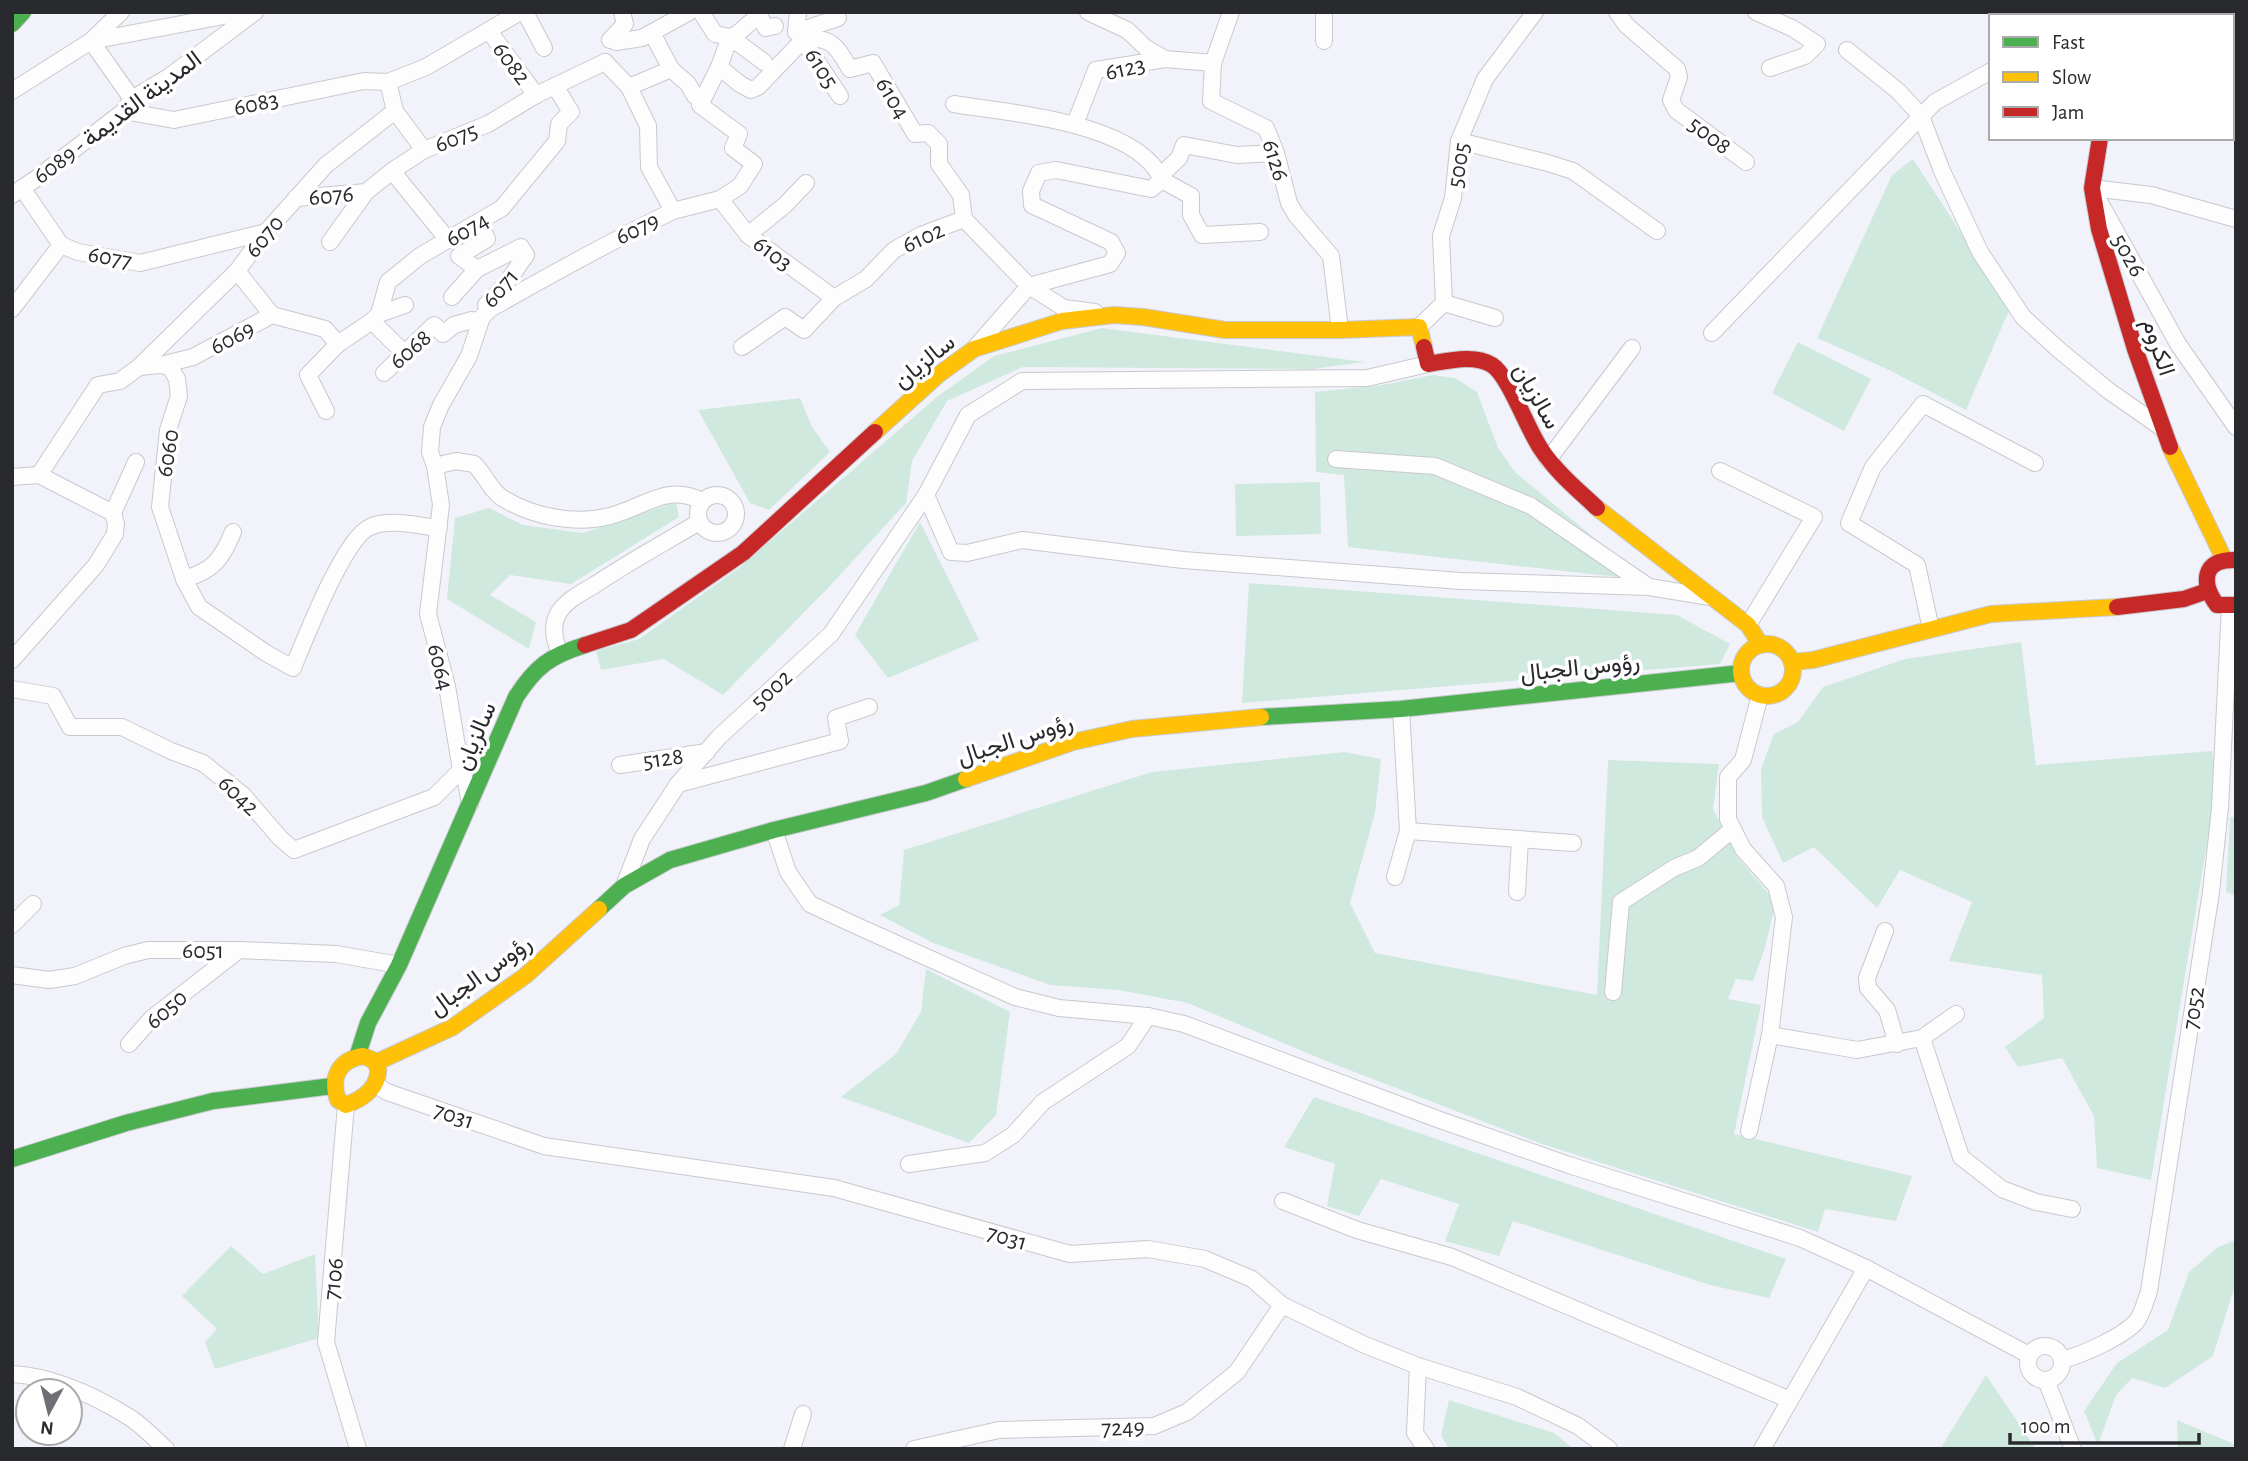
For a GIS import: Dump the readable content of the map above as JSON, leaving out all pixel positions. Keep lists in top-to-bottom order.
{
  "streets": {
    "street": [
      "6082",
      "6105",
      "6123",
      "6104",
      "6083",
      "المدينة القديمة - 6089",
      "5008",
      "6075",
      "6126",
      "5005",
      "6076",
      "6079",
      "6074",
      "6070",
      "6102",
      "6103",
      "5026",
      "6077",
      "6071",
      "6069",
      "الكروم",
      "6068",
      "سالزيان",
      "6060",
      "6064",
      "رؤوس الجبال",
      "5002",
      "5128",
      "6042",
      "6051",
      "7052",
      "6050",
      "7031",
      "7106",
      "7249"
    ]
  },
  "crossings": [
    ["6082", "6083"],
    ["6082", "6075"],
    ["6105", "6104"],
    ["6104", "6102"],
    ["6083", "المدينة القديمة - 6089"],
    ["المدينة القديمة - 6089", "6077"],
    ["6075", "6076"],
    ["6075", "6079"],
    ["6075", "6074"],
    ["6126", "سالزيان"],
    ["6076", "6070"],
    ["6079", "6071"],
    ["6079", "6068"],
    ["6079", "6064"],
    ["6070", "6077"],
    ["6102", "6103"],
    ["6102", "سالزيان"],
    ["5026", "الكروم"],
    ["6071", "6068"],
    ["6071", "6064"],
    ["6069", "6060"],
    ["6068", "6064"],
    ["سالزيان", "6064"],
    ["سالزيان", "رؤوس الجبال"],
    ["سالزيان", "5002"],
    ["سالزيان", "6051"],
    ["سالزيان", "7031"],
    ["سالزيان", "7106"],
    ["6060", "6064"],
    ["6064", "6042"],
    ["رؤوس الجبال", "5002"],
    ["رؤوس الجبال", "7031"],
    ["رؤوس الجبال", "7106"],
    ["5002", "5128"],
    ["6051", "6050"],
    ["7031", "7106"],
    ["7031", "7249"]
  ],
  "legend": ["Fast", "Slow", "Jam"],
  "scale_bar": "100 m",
  "north": "bottom"
}
